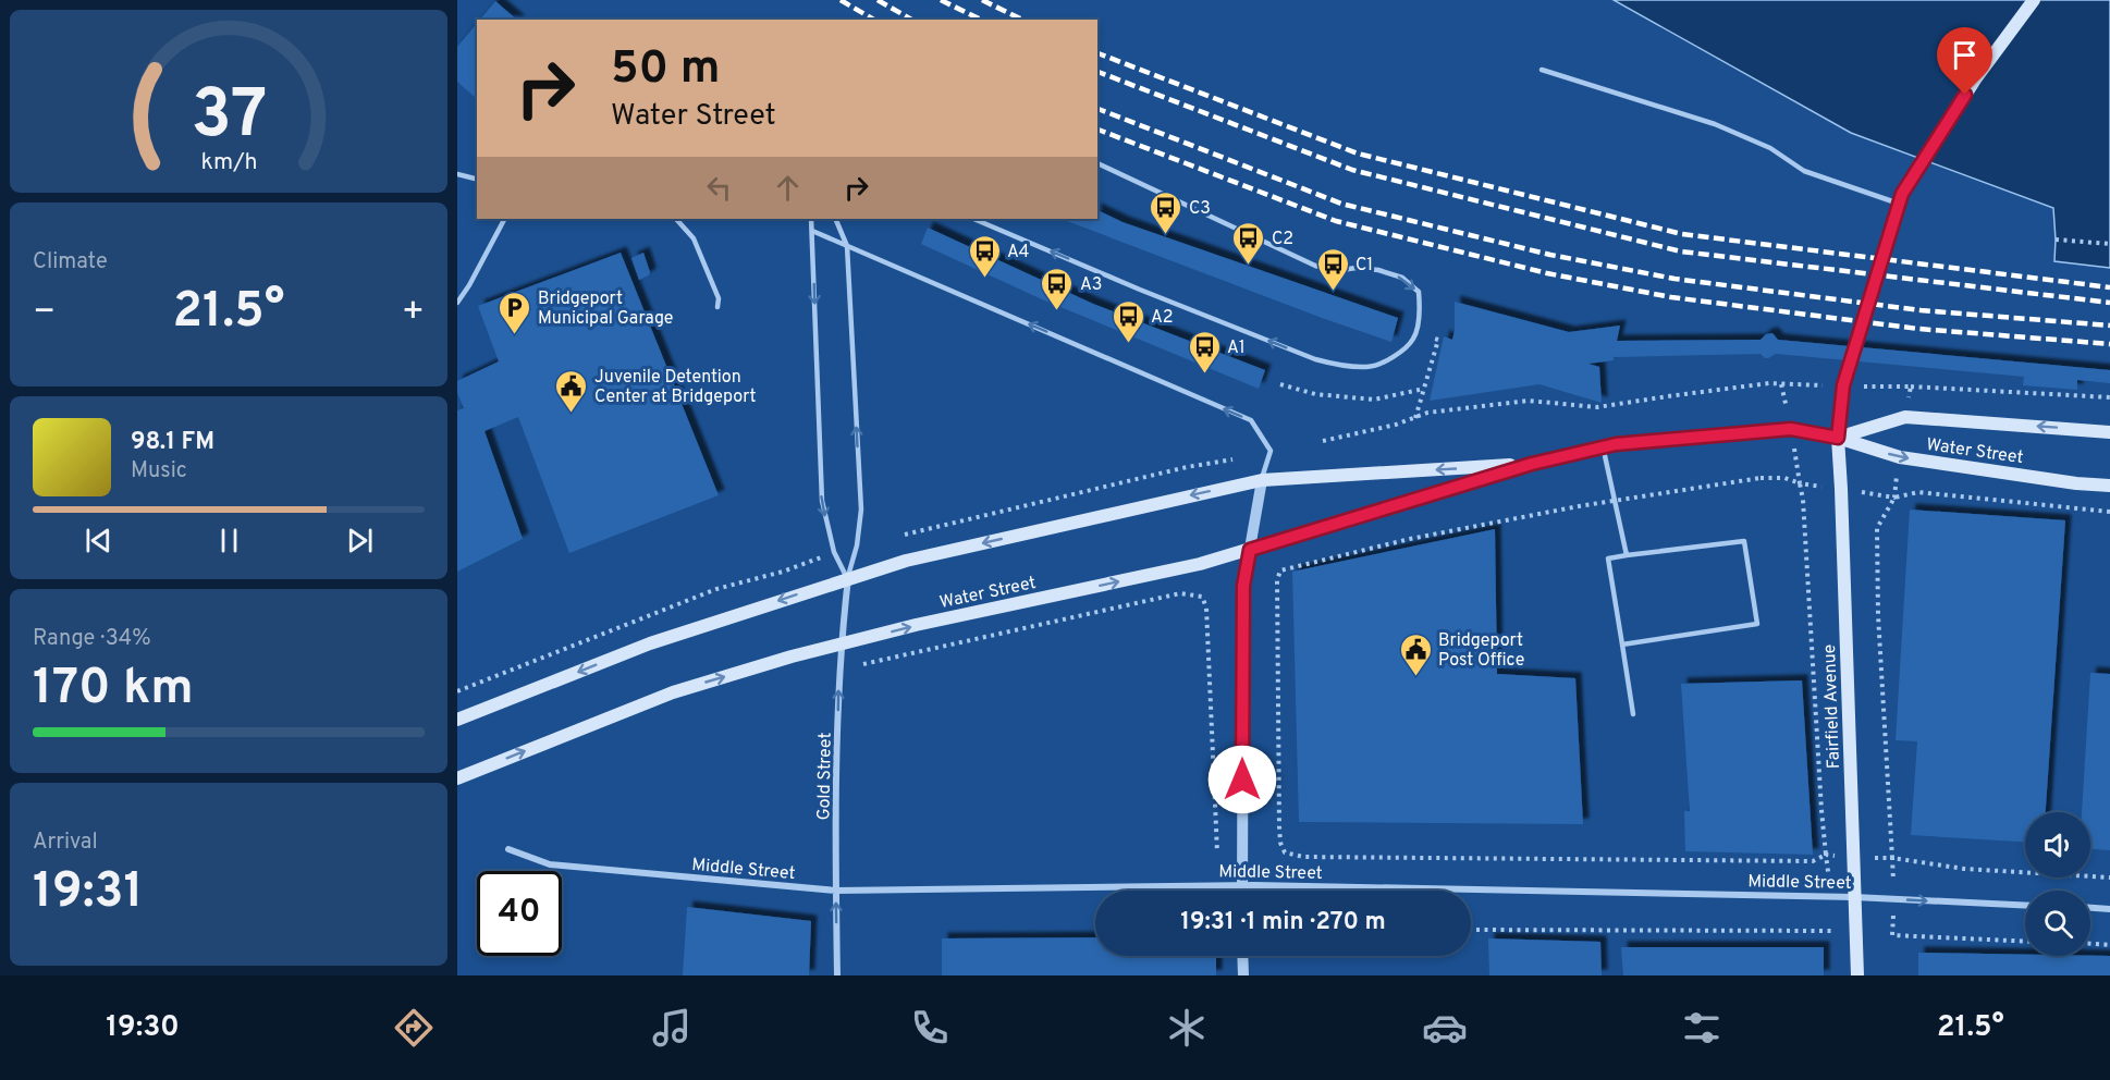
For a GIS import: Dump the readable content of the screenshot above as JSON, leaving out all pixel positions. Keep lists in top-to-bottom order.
{
  "streets": {
    "main road": ["Water Street", "Fairfield Avenue"],
    "street": ["Gold Street", "Middle Street"]
  },
  "crossings": [
    ["Water Street", "Fairfield Avenue"],
    ["Water Street", "Gold Street"],
    ["Fairfield Avenue", "Middle Street"],
    ["Gold Street", "Middle Street"]
  ],
  "one_way": ["Gold Street"],
  "places": {
    "bus stop": [
      "C3",
      "C2",
      "A4",
      "C1",
      "A3",
      "A2",
      "A1"
    ],
    "parking": ["Bridgeport Municipal Garage"],
    "public building": ["Juvenile Detention Center at Bridgeport", "Bridgeport Post Office"]
  },
  "page": {
    "turn": ["50 m", "Water Street"],
    "tile": [
      "Climate",
      ["Range · 34%", "170 km"],
      ["Arrival", "19:31"]
    ],
    "heat": ["−", "21.5°", "+"],
    "song": ["98.1 FM", "Music"],
    "limit": "40",
    "trip": "19:31 · 1 min · 270 m",
    "tabs": ["19:30", "21.5°"],
    "gauge": ["37", "km/h"]
  }
}
